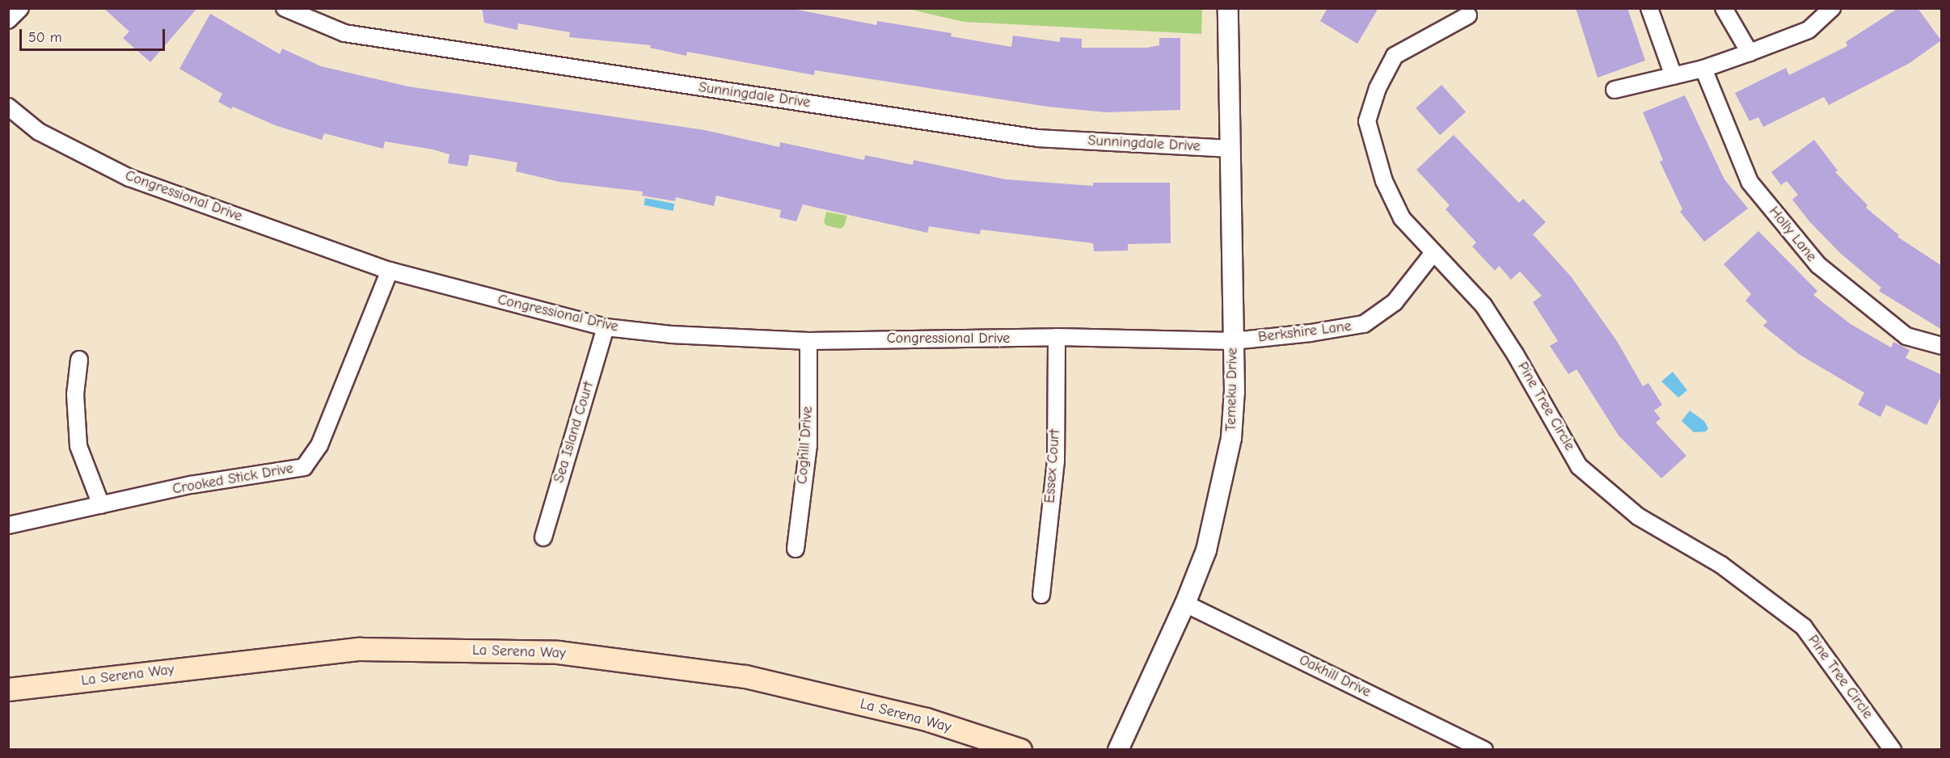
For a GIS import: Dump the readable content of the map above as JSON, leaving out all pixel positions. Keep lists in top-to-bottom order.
{
  "streets": {
    "main road": ["La Serena Way"],
    "street": [
      "Sunningdale Drive",
      "Congressional Drive",
      "Holly Lane",
      "Berkshire Lane",
      "Temeku Drive",
      "Pine Tree Circle",
      "Sea Island Court",
      "Coghill Drive",
      "Essex Court",
      "Crooked Stick Drive",
      "Oakhill Drive"
    ]
  },
  "crossings": [
    ["Sunningdale Drive", "Temeku Drive"],
    ["Congressional Drive", "Berkshire Lane"],
    ["Congressional Drive", "Temeku Drive"],
    ["Congressional Drive", "Sea Island Court"],
    ["Congressional Drive", "Coghill Drive"],
    ["Congressional Drive", "Essex Court"],
    ["Congressional Drive", "Crooked Stick Drive"],
    ["Berkshire Lane", "Temeku Drive"],
    ["Berkshire Lane", "Pine Tree Circle"],
    ["Temeku Drive", "Oakhill Drive"]
  ],
  "scale_bar": "50 m"
}
